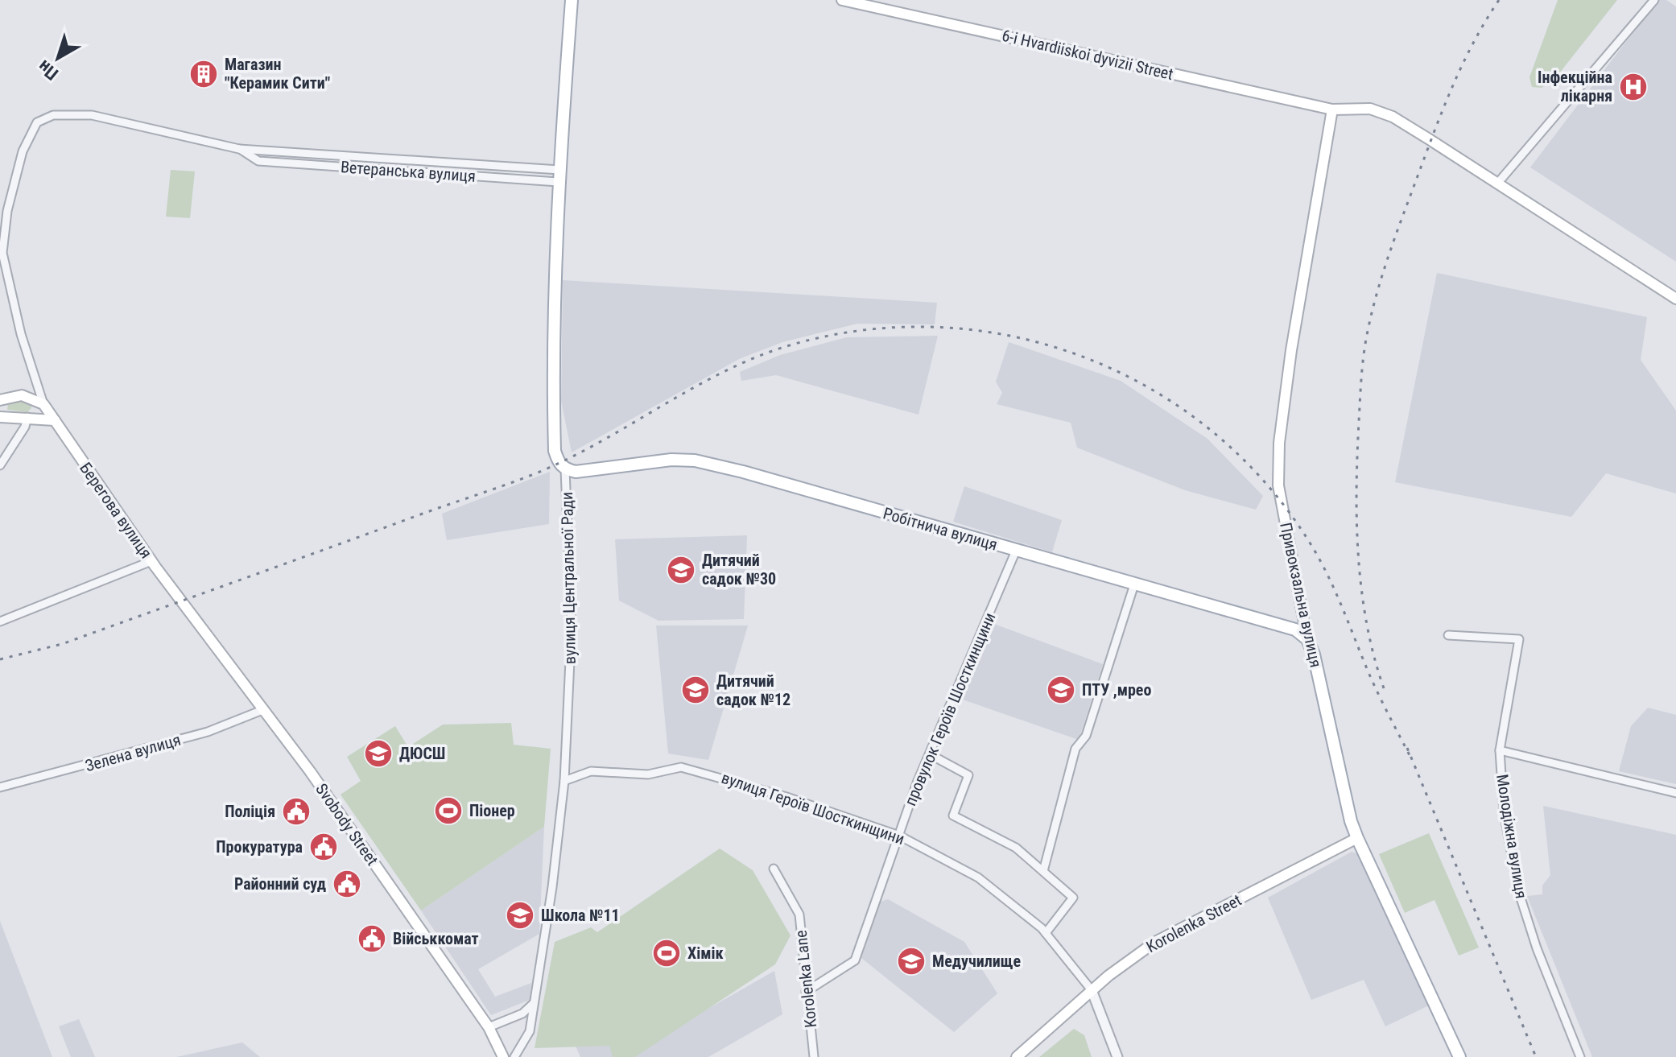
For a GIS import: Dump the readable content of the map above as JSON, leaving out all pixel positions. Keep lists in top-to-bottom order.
{
  "streets": {
    "main road": [
      "6-i Hvardiiskoi dyvizii Street",
      "Берегова вулиця",
      "Робітнича вулиця",
      "вулиця Центральної Ради",
      "Привокзальна вулиця",
      "Svobody Street",
      "Korolenka Street"
    ],
    "street": [
      "Ветеранська вулиця",
      "провулок Героїв Шосткинщини",
      "Зелена вулиця",
      "вулиця Героїв Шосткинщини",
      "Молодіжна вулиця",
      "Korolenka Lane"
    ]
  },
  "crossings": [
    ["6-i Hvardiiskoi dyvizii Street", "Привокзальна вулиця"],
    ["Ветеранська вулиця", "Берегова вулиця"],
    ["Ветеранська вулиця", "вулиця Центральної Ради"],
    ["Берегова вулиця", "Svobody Street"],
    ["Робітнича вулиця", "вулиця Центральної Ради"],
    ["Робітнича вулиця", "Привокзальна вулиця"],
    ["Робітнича вулиця", "провулок Героїв Шосткинщини"],
    ["вулиця Центральної Ради", "вулиця Героїв Шосткинщини"],
    ["Привокзальна вулиця", "Korolenka Street"],
    ["провулок Героїв Шосткинщини", "вулиця Героїв Шосткинщини"],
    ["провулок Героїв Шосткинщини", "Korolenka Lane"],
    ["Зелена вулиця", "Svobody Street"],
    ["вулиця Героїв Шосткинщини", "Korolenka Street"]
  ],
  "places": {
    "building": ["Магазин \"Керамик Сити\""],
    "hospital": ["Інфекційна лікарня"],
    "school or university": [
      "Дитячий садок №30",
      "Дитячий садок №12",
      "ПТУ ,мрео",
      "ДЮСШ",
      "Школа №11",
      "Медучилище"
    ],
    "sports": ["Піонер", "Хімік"],
    "public building": [
      "Поліція",
      "Прокуратура",
      "Районний суд",
      "Військкомат"
    ]
  },
  "north": "bottom left"
}
